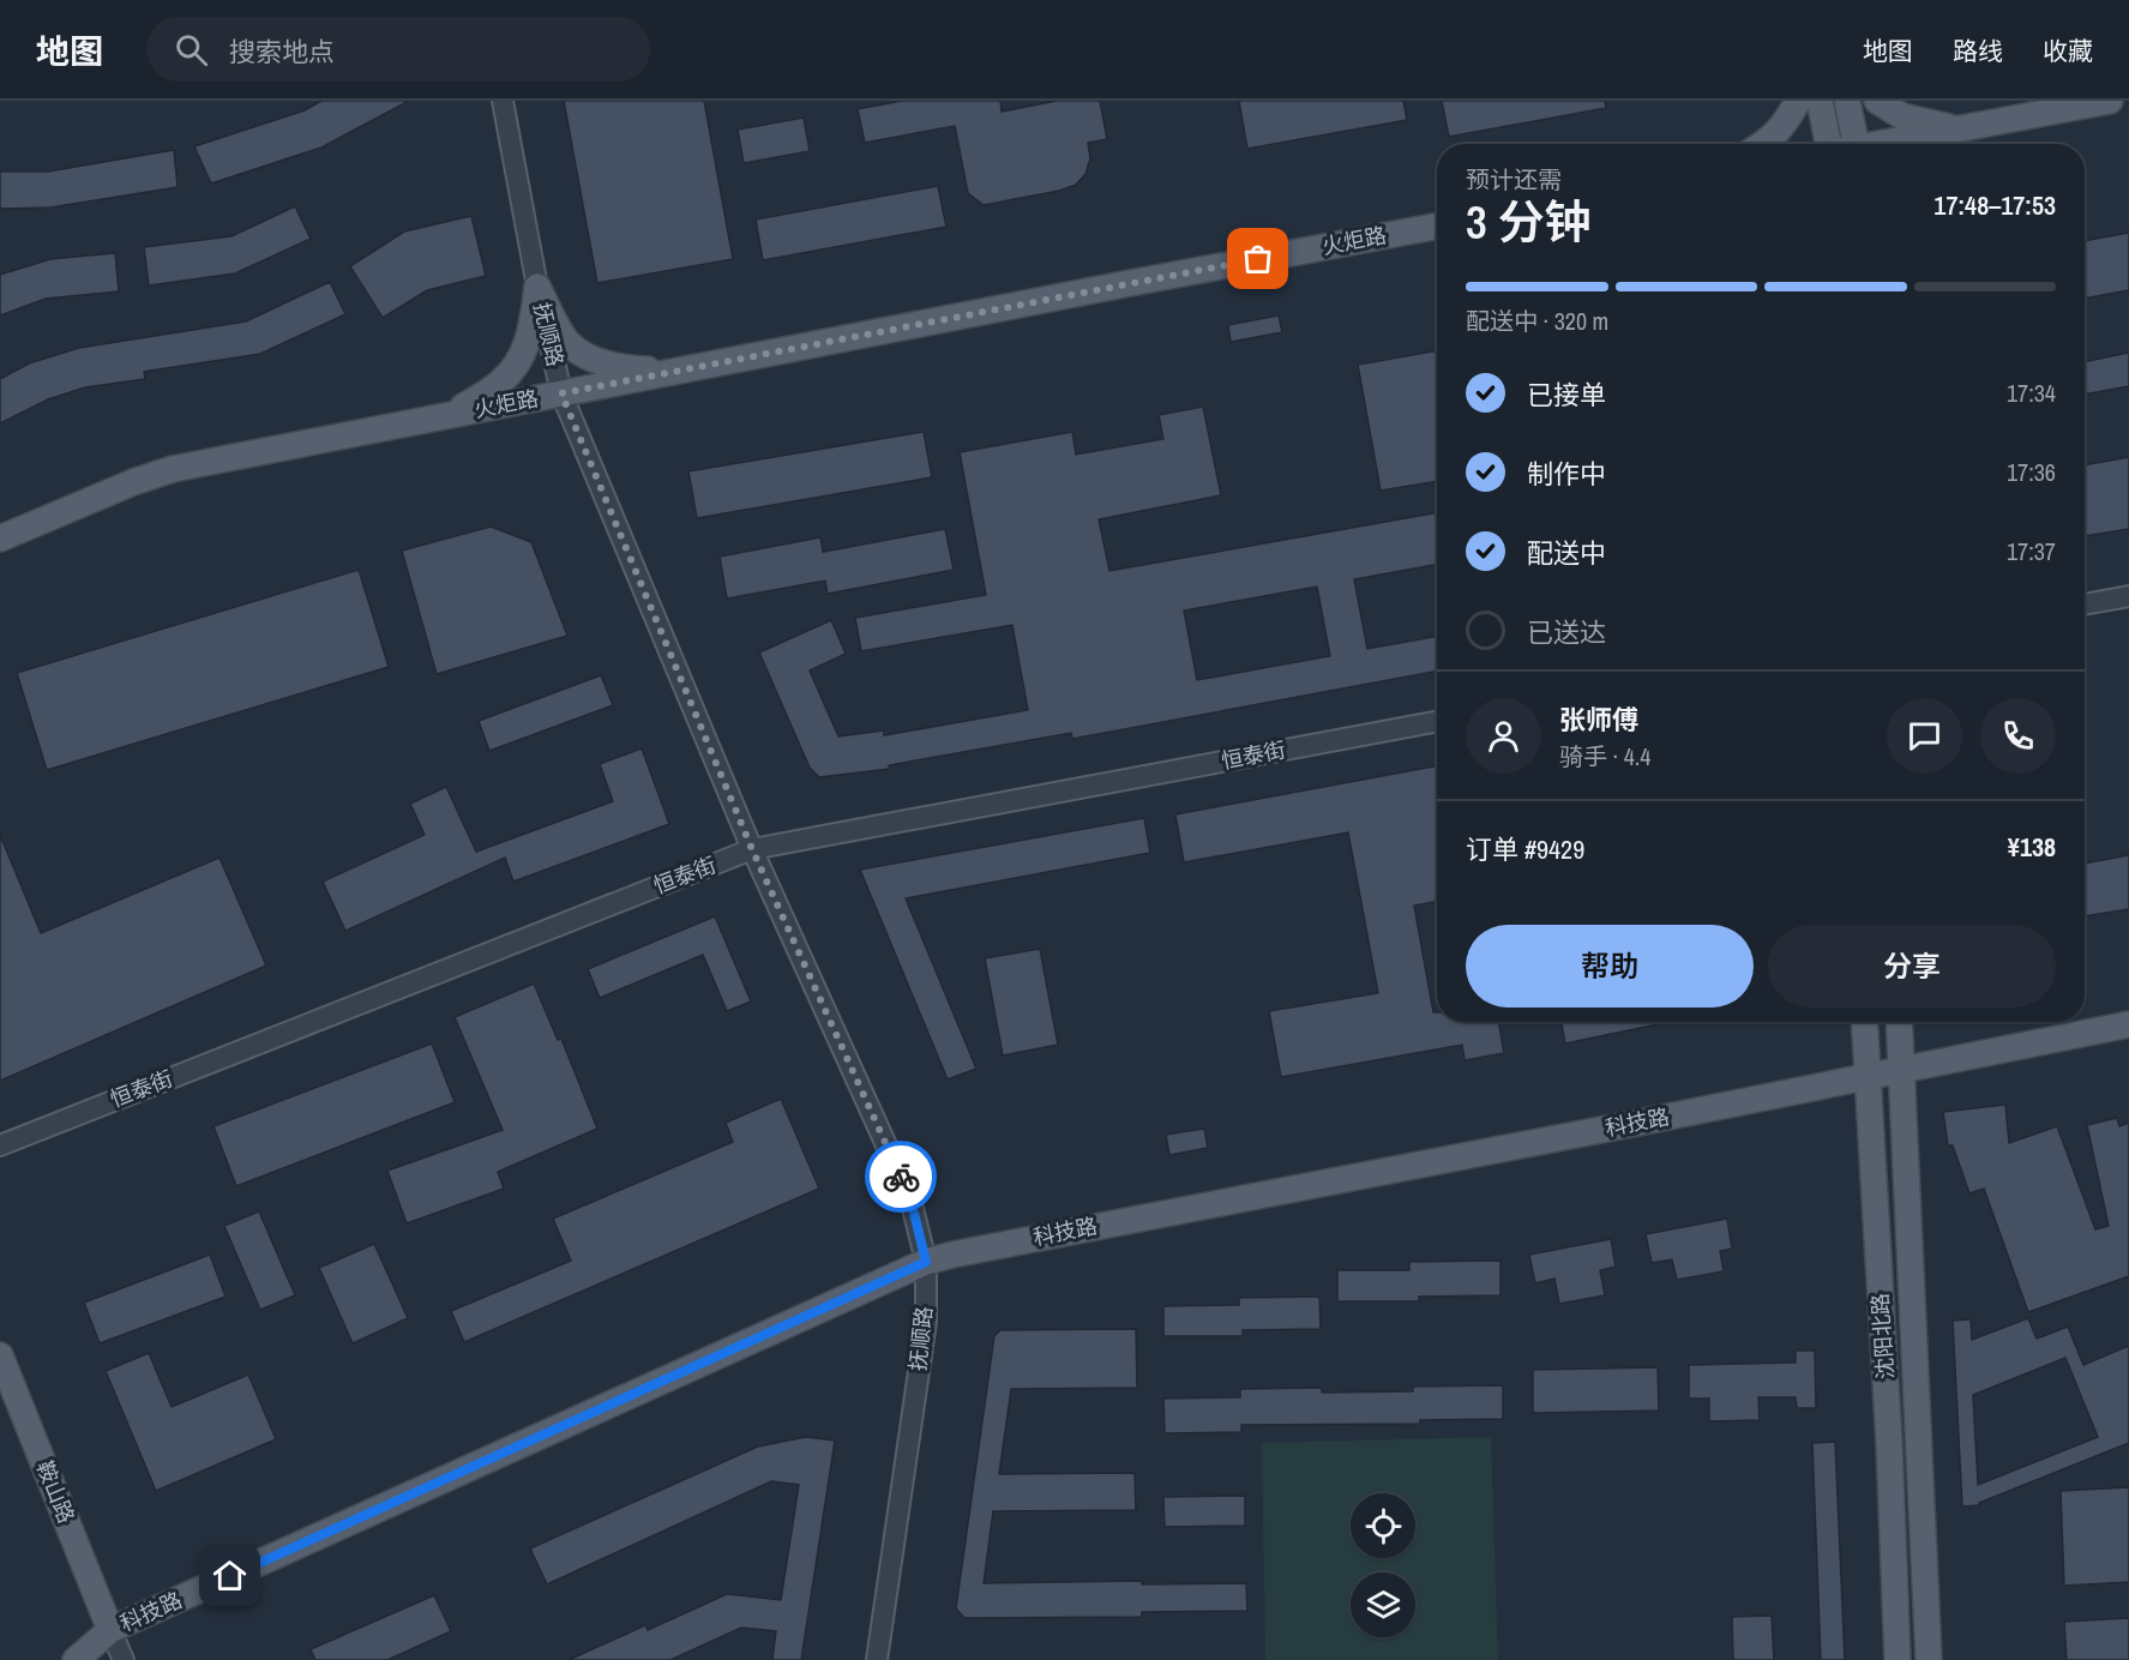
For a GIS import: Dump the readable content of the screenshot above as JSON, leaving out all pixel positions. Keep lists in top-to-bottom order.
{
  "streets": {
    "main road": [
      "火炬路",
      "科技路",
      "沈阳北路",
      "鞍山路"
    ],
    "street": ["抚顺路", "恒泰街"]
  },
  "crossings": [
    ["火炬路", "抚顺路"],
    ["抚顺路", "恒泰街"],
    ["抚顺路", "科技路"],
    ["科技路", "沈阳北路"],
    ["科技路", "鞍山路"]
  ],
  "page": {
    "header": "地图",
    "search": "搜索地点",
    "nav": ["地图", "路线", "收藏"],
    "heading": ["3 分钟", "预计还需", "17:48–17:53"],
    "panel": [
      "张师傅",
      "骑手 · 4.4",
      "订单 #9429",
      "¥138"
    ],
    "bar": "配送中 · 320 m",
    "list": [
      ["已接单", "17:34"],
      ["制作中", "17:36"],
      ["配送中", "17:37"],
      "已送达"
    ],
    "buttons": ["帮助", "分享"]
  }
}
